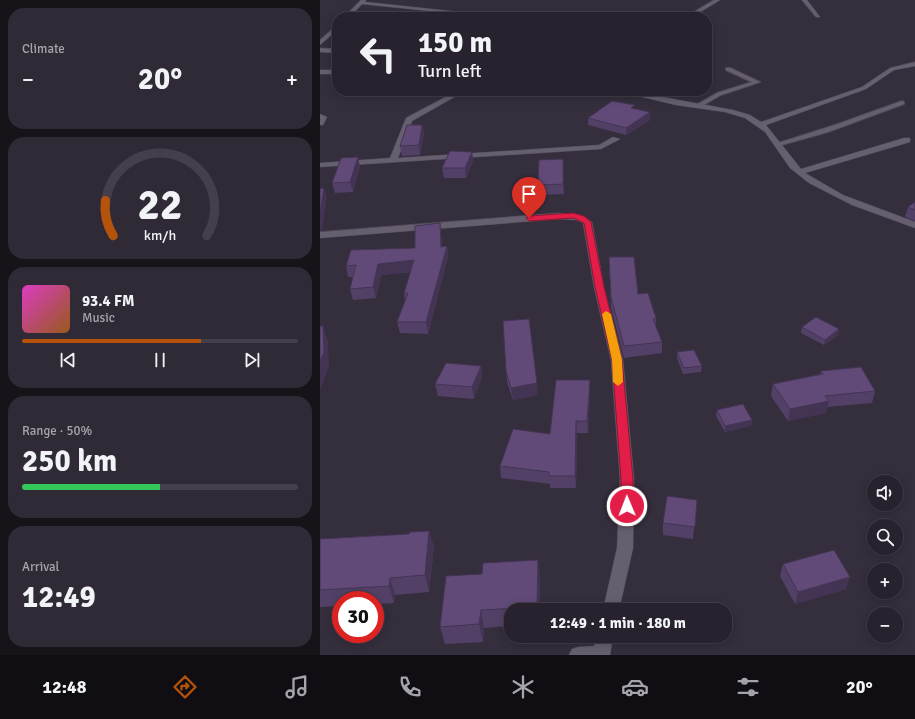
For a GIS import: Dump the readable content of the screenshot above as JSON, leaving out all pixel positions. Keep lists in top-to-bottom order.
{
  "page": {
    "tile": [
      "Climate",
      ["Range · 50%", "250 km"],
      ["Arrival", "12:49"]
    ],
    "turn": ["150 m", "Turn left"],
    "heat": ["−", "20°", "+"],
    "song": ["93.4 FM", "Music"],
    "map_buttons": ["+", "−"],
    "limit": "30",
    "trip": "12:49 · 1 min · 180 m",
    "tabs": ["12:48", "20°"],
    "gauge": ["22", "km/h"]
  }
}
